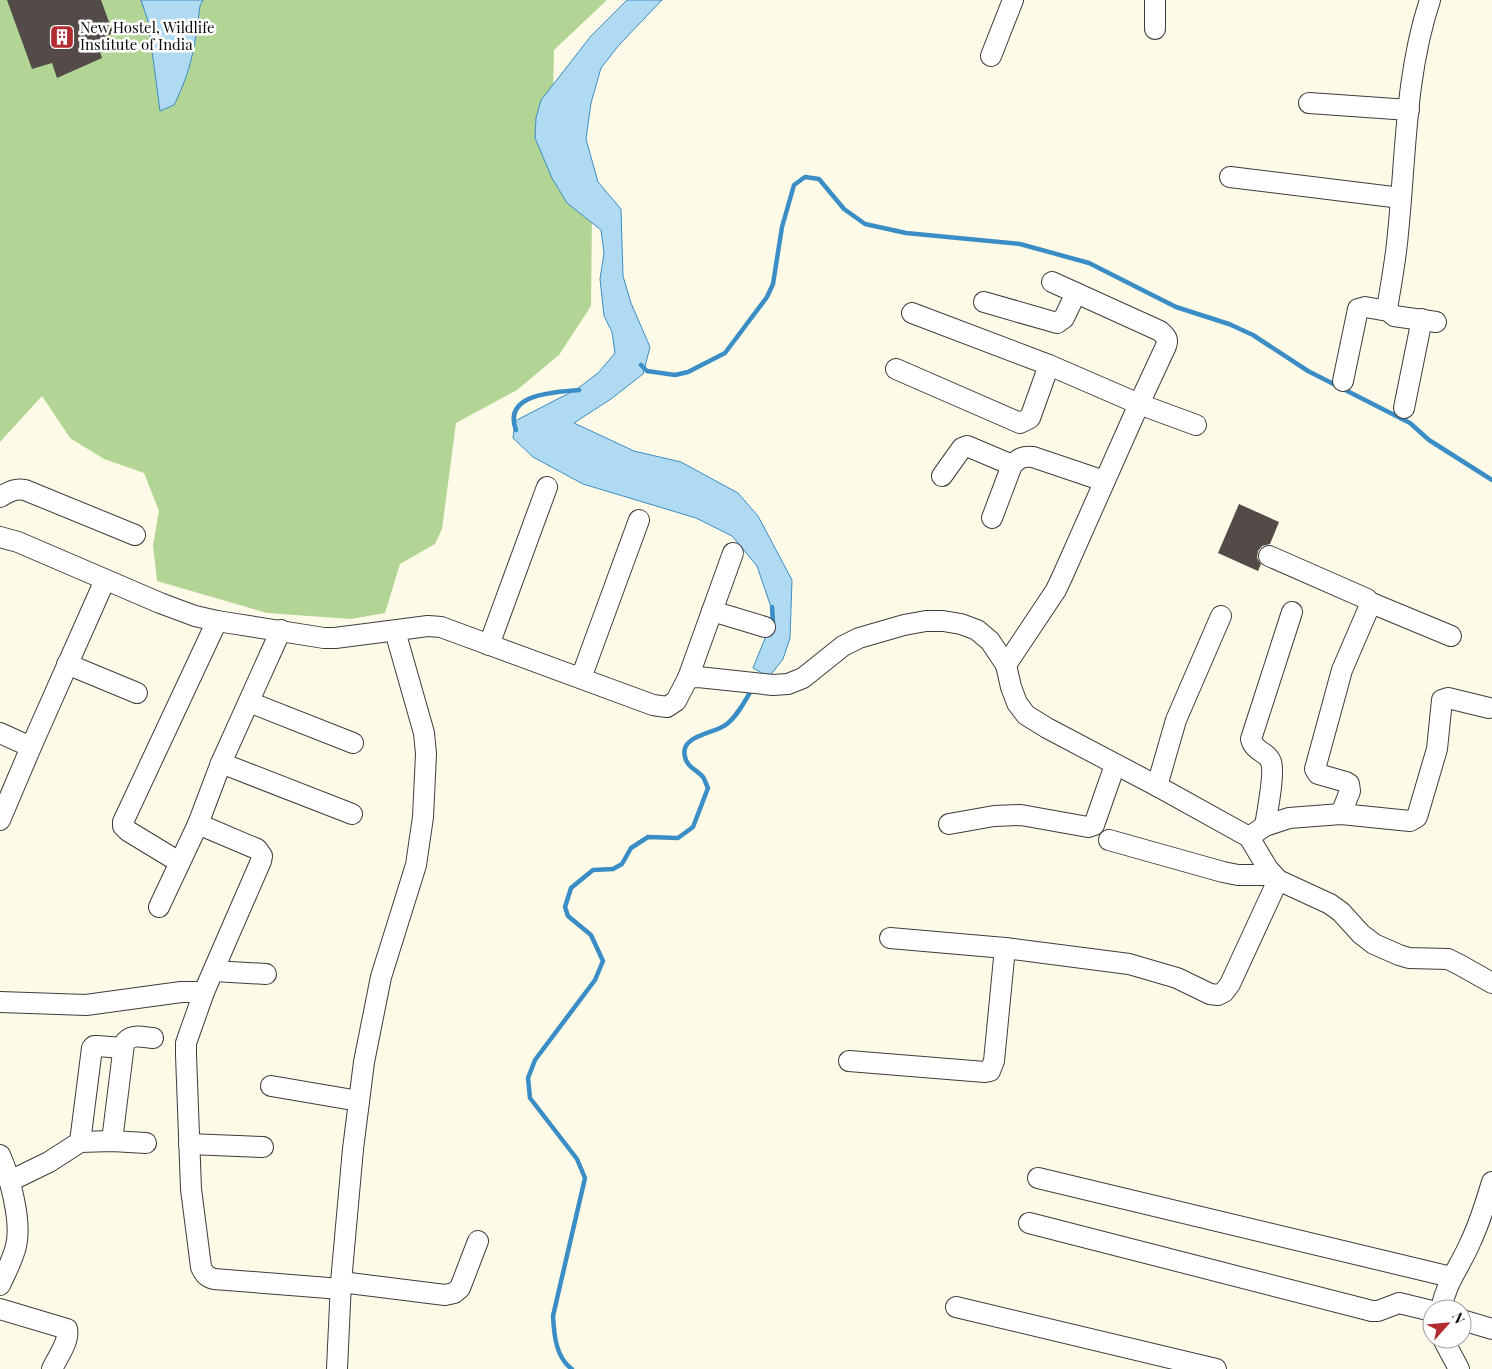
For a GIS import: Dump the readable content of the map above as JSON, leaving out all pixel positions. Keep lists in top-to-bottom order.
{
  "places": {
    "building": ["New Hostel, Wildlife Institute of India"]
  },
  "north": "top right"
}
